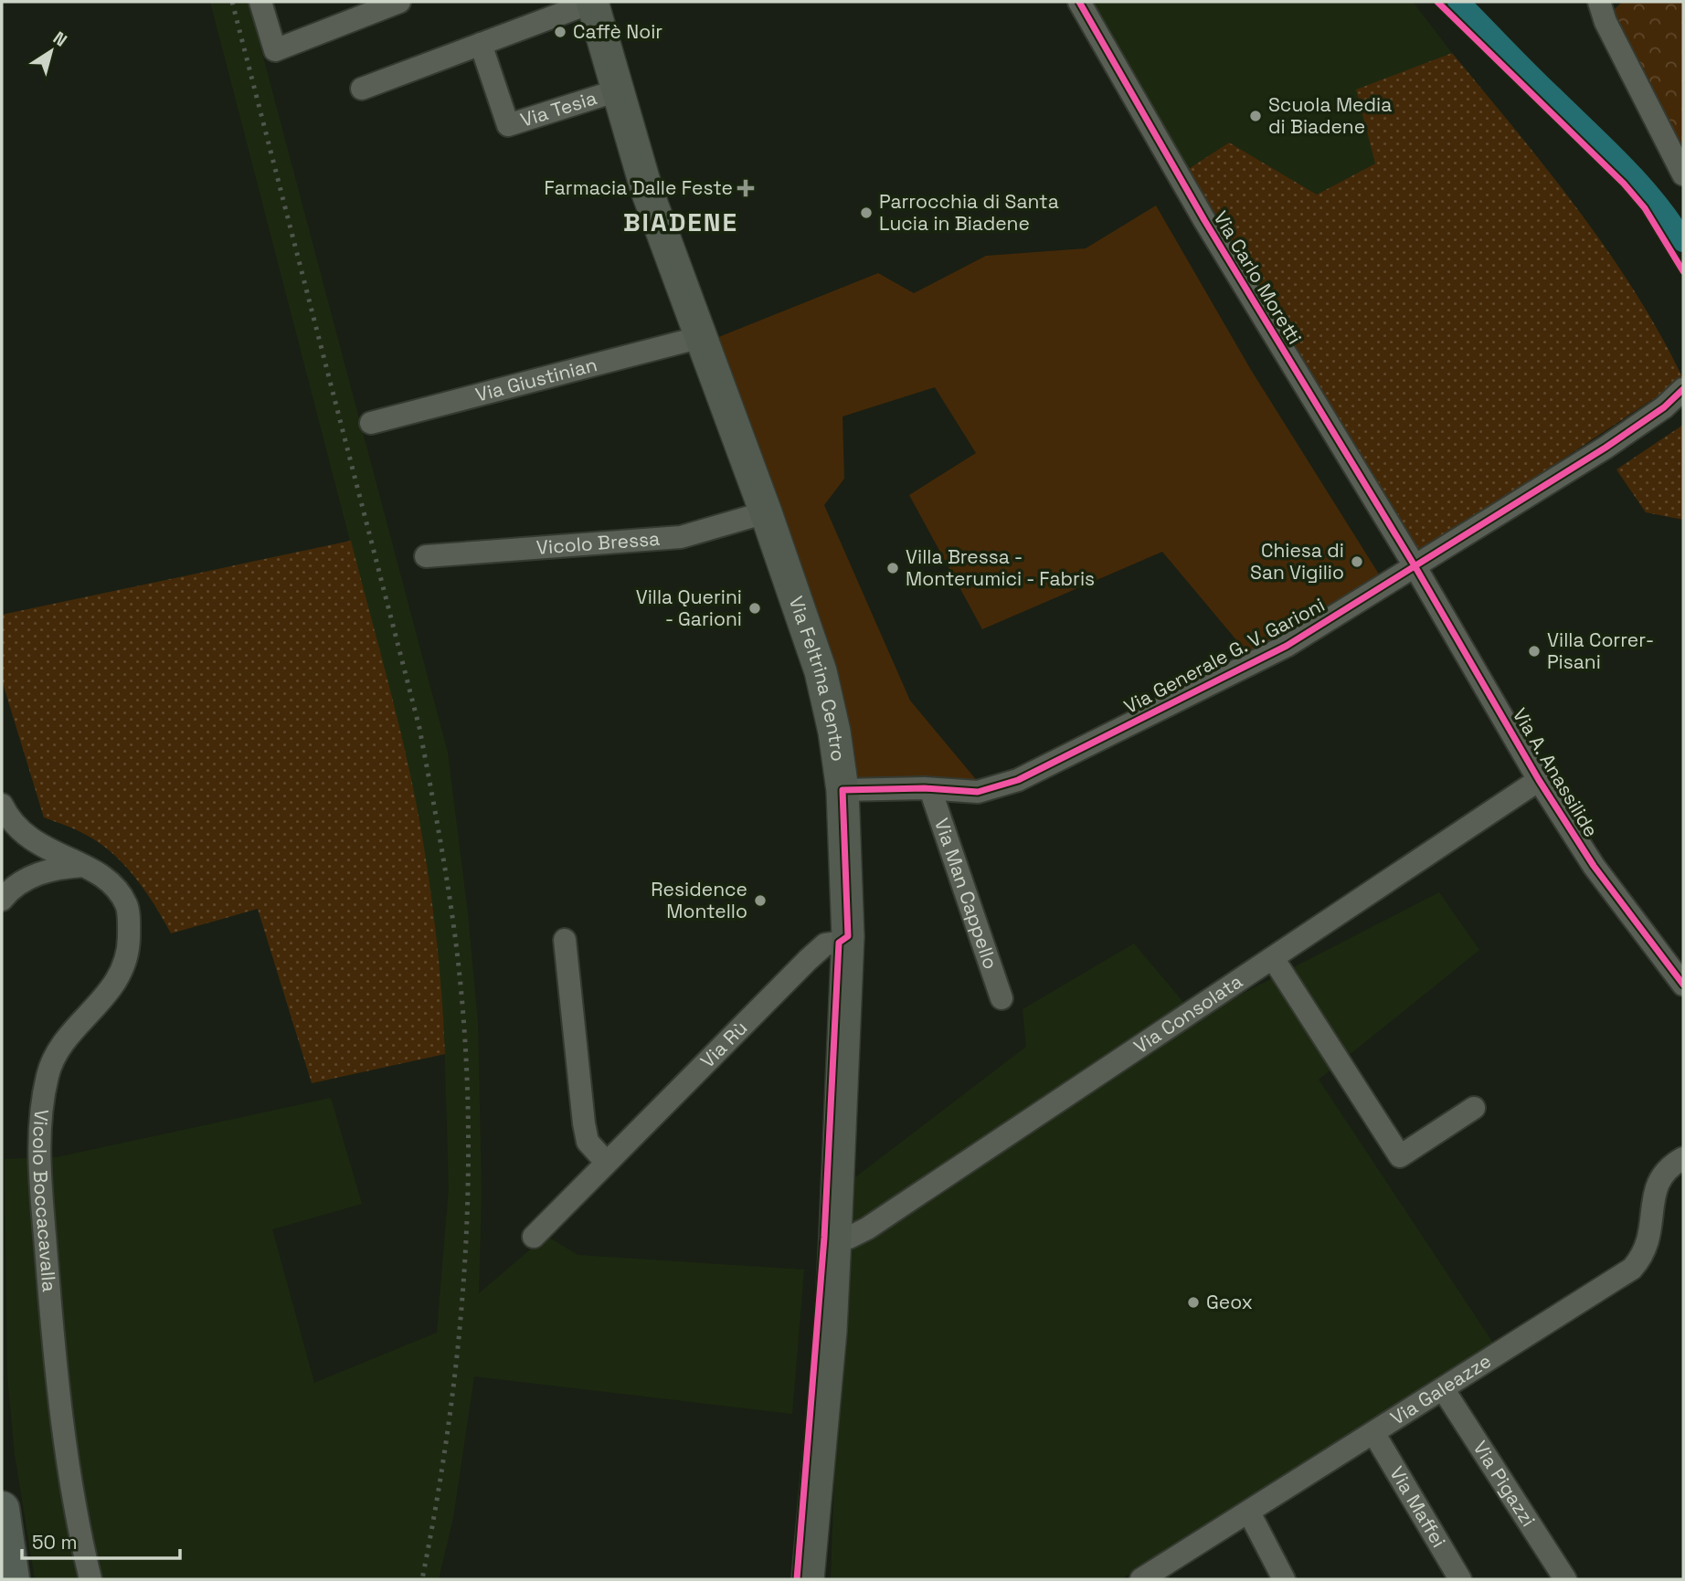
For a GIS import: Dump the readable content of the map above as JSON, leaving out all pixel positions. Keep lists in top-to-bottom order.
{
  "streets": {
    "main road": ["Via Feltrina Centro"],
    "street": [
      "Via Tesia",
      "Via Carlo Moretti",
      "Via Giustinian",
      "Vicolo Bressa",
      "Via Generale G. V. Garioni",
      "Via A. Anassilide",
      "Via Man Cappello",
      "Via Consolata",
      "Via Rù",
      "Vicolo Boccacavalla",
      "Via Galeazze",
      "Via Pigazzi",
      "Via Maffei"
    ]
  },
  "crossings": [
    ["Via Tesia", "Via Feltrina Centro"],
    ["Via Carlo Moretti", "Via Generale G. V. Garioni"],
    ["Via Carlo Moretti", "Via A. Anassilide"],
    ["Via Giustinian", "Via Feltrina Centro"],
    ["Vicolo Bressa", "Via Feltrina Centro"],
    ["Via Generale G. V. Garioni", "Via Feltrina Centro"],
    ["Via Generale G. V. Garioni", "Via A. Anassilide"],
    ["Via Generale G. V. Garioni", "Via Man Cappello"],
    ["Via Feltrina Centro", "Via Consolata"],
    ["Via Feltrina Centro", "Via Rù"],
    ["Via A. Anassilide", "Via Consolata"],
    ["Via Galeazze", "Via Pigazzi"],
    ["Via Galeazze", "Via Maffei"]
  ],
  "districts": ["BIADENE"],
  "places": {
    "other": [
      "Caffè Noir",
      "Scuola Media di Biadene",
      "Parrocchia di Santa Lucia in Biadene",
      "Chiesa di San Vigilio",
      "Villa Bressa - Monterumici - Fabris",
      "Villa Querini - Garioni",
      "Villa Correr- Pisani",
      "Residence Montello",
      "Geox"
    ],
    "health": ["Farmacia Dalle Feste"]
  },
  "scale_bar": "50 m",
  "north": "top right"
}
